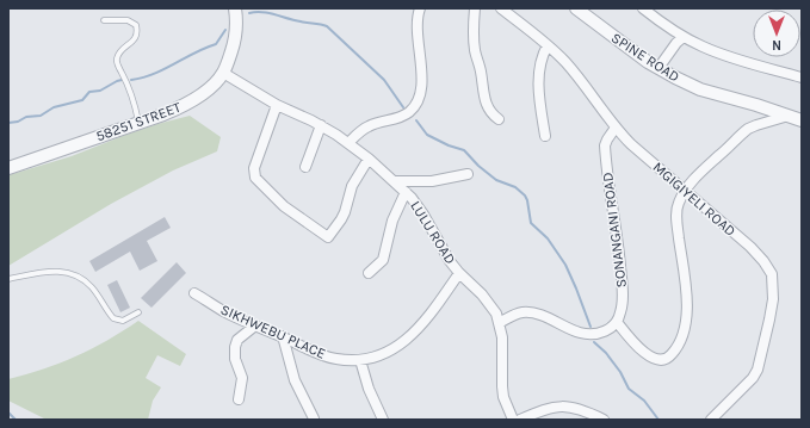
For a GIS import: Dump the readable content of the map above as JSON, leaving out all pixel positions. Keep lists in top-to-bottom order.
{
  "streets": {
    "street": [
      "SPINE ROAD",
      "58251 STREET",
      "MGIGIYELI ROAD",
      "SONANGANI ROAD",
      "LULU ROAD",
      "SIKHWEBU PLACE"
    ]
  },
  "crossings": [
    ["58251 STREET", "LULU ROAD"],
    ["MGIGIYELI ROAD", "SONANGANI ROAD"],
    ["LULU ROAD", "SIKHWEBU PLACE"]
  ],
  "north": "bottom"
}
